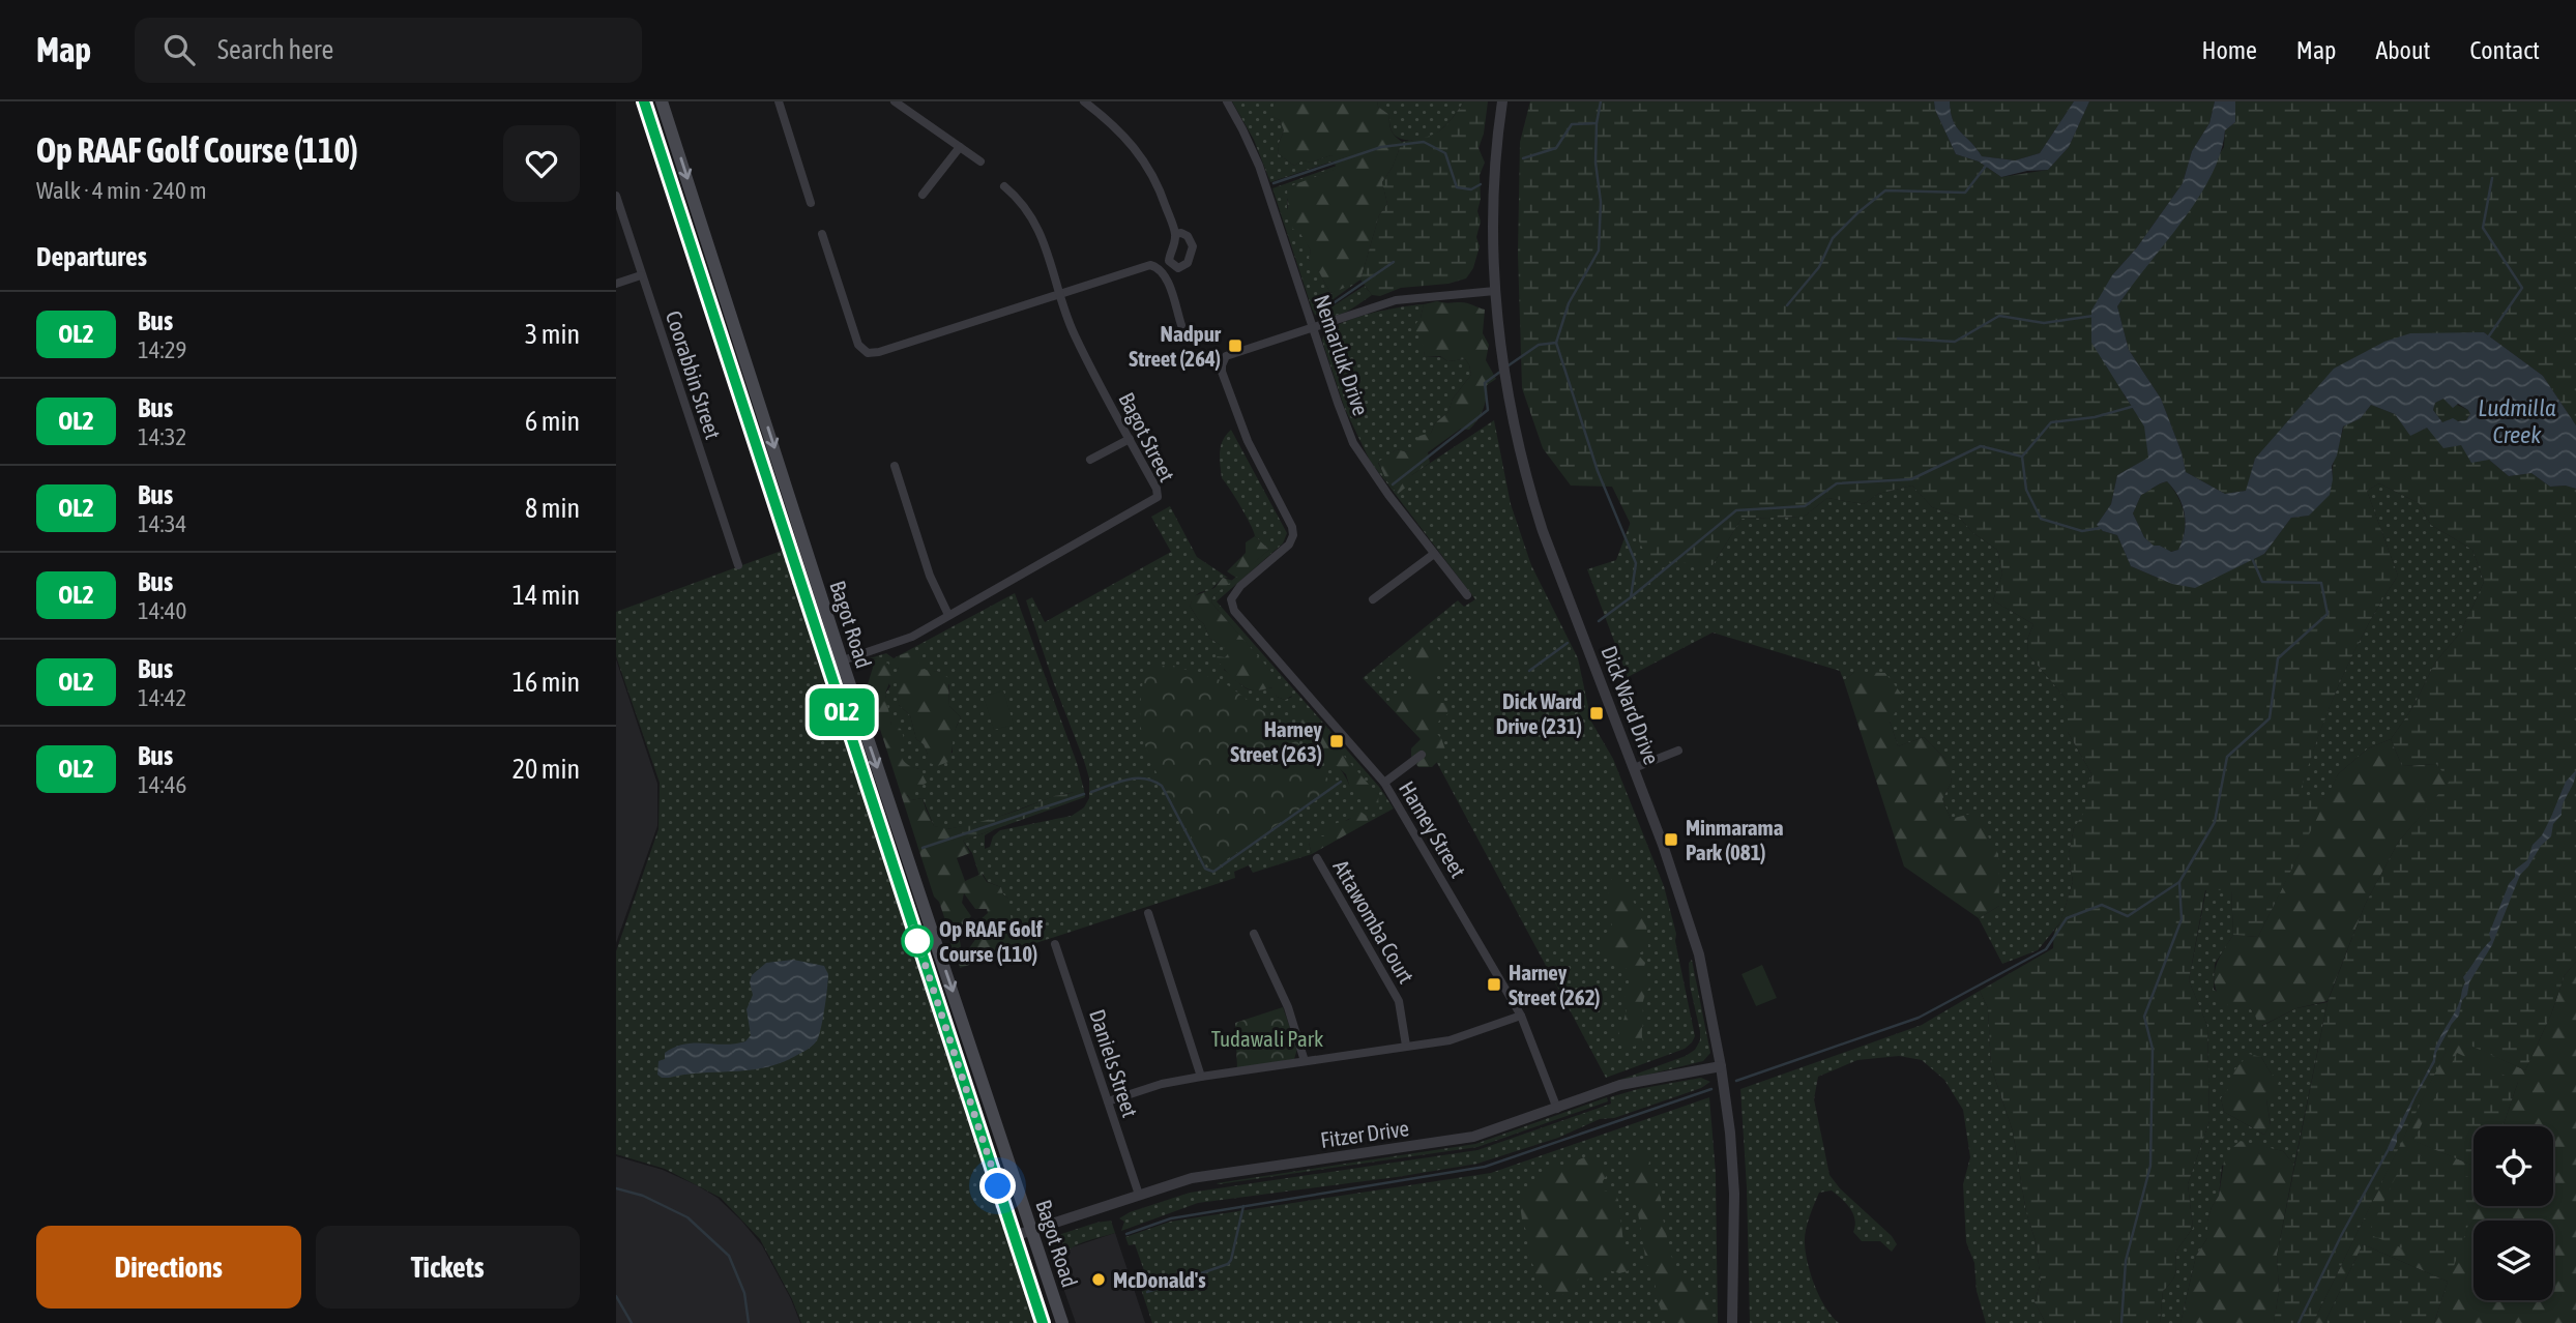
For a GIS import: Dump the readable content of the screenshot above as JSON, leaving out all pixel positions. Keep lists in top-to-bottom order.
{
  "streets": {
    "main road": ["Bagot Road"],
    "street": [
      "Nemarluk Drive",
      "Coorabbin Street",
      "Bagot Street",
      "Dick Ward Drive",
      "Hamey Street",
      "Attawomba Court",
      "Daniels Street",
      "Fitzer Drive"
    ]
  },
  "crossings": [
    ["Nemarluk Drive", "Hamey Street"],
    ["Bagot Street", "Bagot Road"],
    ["Bagot Road", "Fitzer Drive"],
    ["Dick Ward Drive", "Fitzer Drive"],
    ["Hamey Street", "Fitzer Drive"],
    ["Daniels Street", "Fitzer Drive"]
  ],
  "water": ["Ludmilla Creek"],
  "parks": ["Tudawali Park"],
  "places": {
    "transit": [
      "Nadpur Street (264)",
      "Dick Ward Drive (231)",
      "Harney Street (263)",
      "Minmarama Park (081)",
      "Harney Street (262)"
    ],
    "other": ["Op RAAF Golf Course (110)", "McDonald's"]
  },
  "lines": ["bus line OL2"],
  "page": {
    "header": "Map",
    "search": "Search here",
    "nav": [
      "Home",
      "Map",
      "About",
      "Contact"
    ],
    "heading": [
      ["Op RAAF Golf Course (110)", "Walk · 4 min · 240 m"],
      "Departures"
    ],
    "on_map": "OL2",
    "list": [
      {
        "mark": "OL2",
        "name": "Bus",
        "note": "14:29",
        "value": "3 min"
      },
      {
        "mark": "OL2",
        "name": "Bus",
        "note": "14:32",
        "value": "6 min"
      },
      {
        "mark": "OL2",
        "name": "Bus",
        "note": "14:34",
        "value": "8 min"
      },
      {
        "mark": "OL2",
        "name": "Bus",
        "note": "14:40",
        "value": "14 min"
      },
      {
        "mark": "OL2",
        "name": "Bus",
        "note": "14:42",
        "value": "16 min"
      },
      {
        "mark": "OL2",
        "name": "Bus",
        "note": "14:46",
        "value": "20 min"
      }
    ],
    "buttons": ["Directions", "Tickets"]
  }
}
